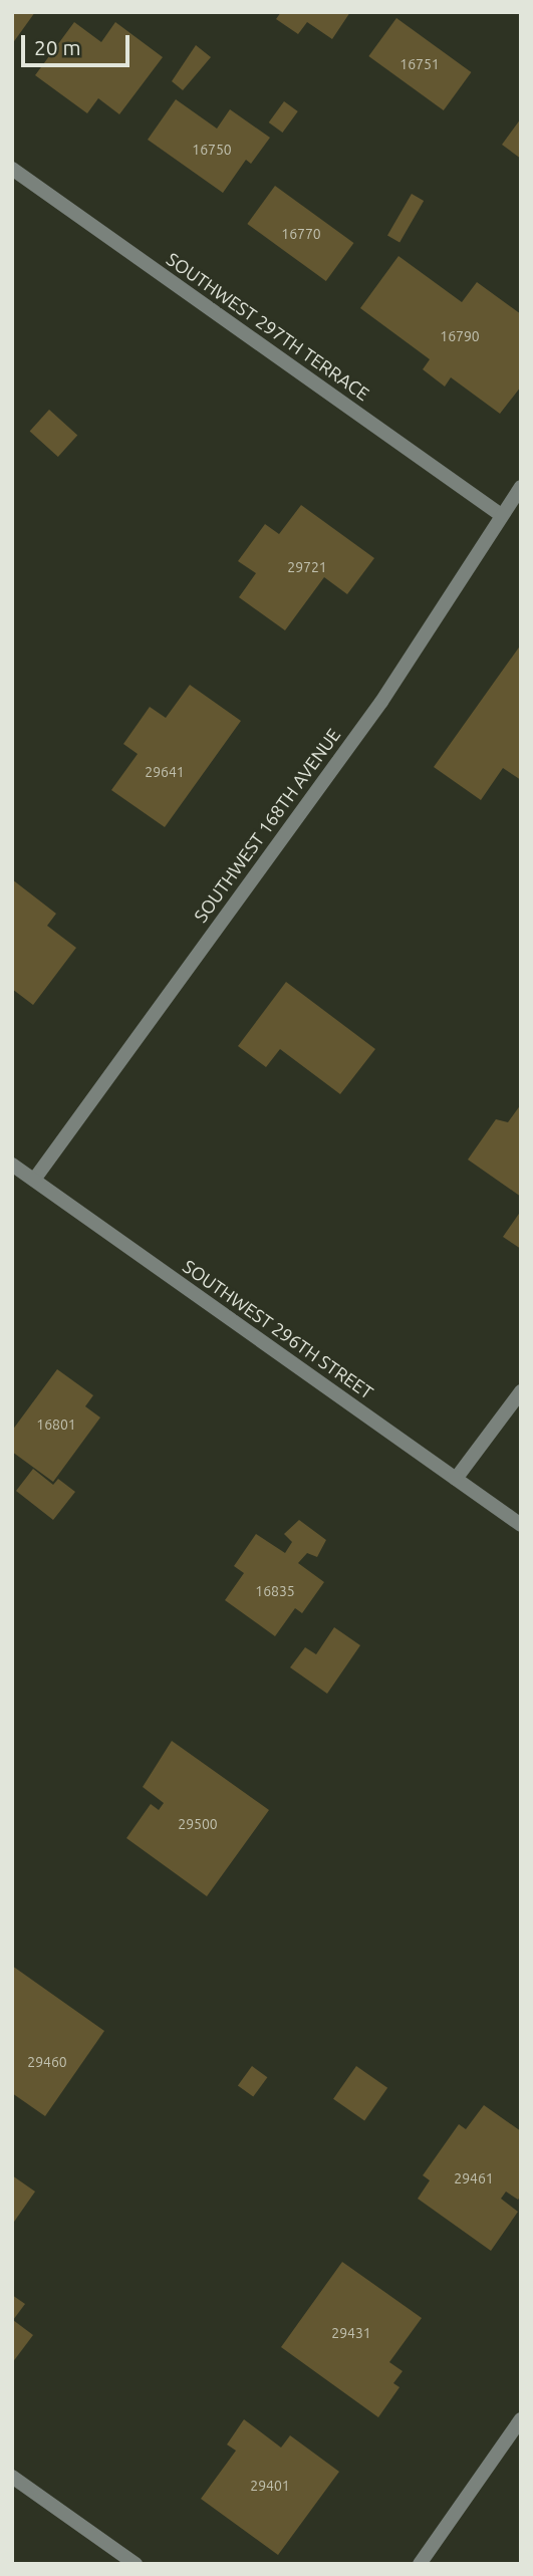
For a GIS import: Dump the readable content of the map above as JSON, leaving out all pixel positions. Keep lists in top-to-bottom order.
{
  "streets": {
    "street": ["SOUTHWEST 297TH TERRACE", "SOUTHWEST 168TH AVENUE", "SOUTHWEST 296TH STREET"]
  },
  "crossings": [
    ["SOUTHWEST 297TH TERRACE", "SOUTHWEST 168TH AVENUE"],
    ["SOUTHWEST 168TH AVENUE", "SOUTHWEST 296TH STREET"]
  ],
  "house_numbers": [
    "16751",
    "16750",
    "16770",
    "16790",
    "29721",
    "29641",
    "16801",
    "16835",
    "29500",
    "29460",
    "29461",
    "29431",
    "29401"
  ],
  "scale_bar": "20 m"
}
